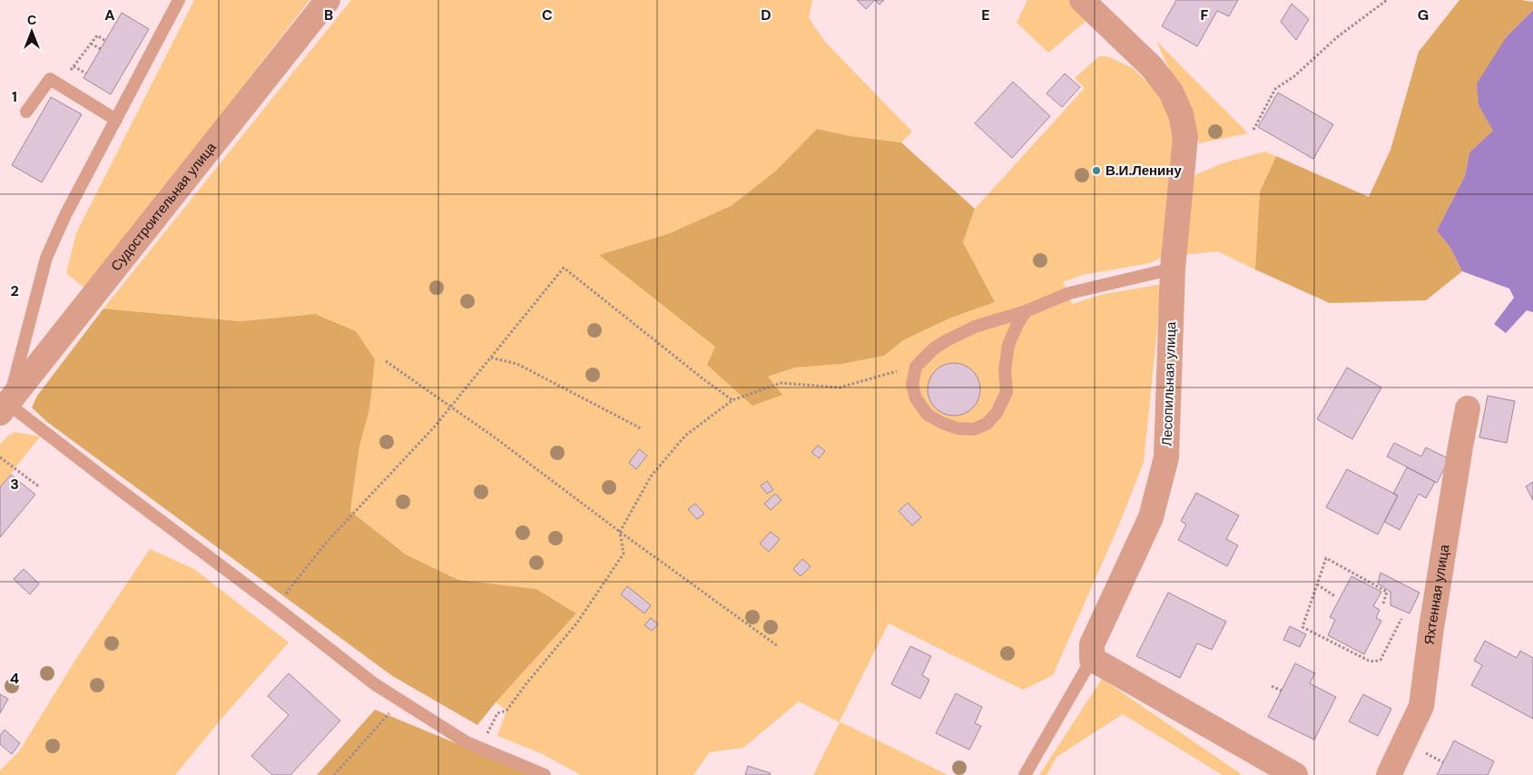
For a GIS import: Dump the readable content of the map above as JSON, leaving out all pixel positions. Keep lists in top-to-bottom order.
{
  "streets": {
    "street": ["Судостроительная улица", "Лесопильная улица", "Яхтенная улица"]
  },
  "places": ["В.И.Ленину"],
  "north": "top",
  "grid": {
    "columns": [
      "A",
      "B",
      "C",
      "D",
      "E",
      "F",
      "G"
    ],
    "rows": [
      "1",
      "2",
      "3",
      "4"
    ]
  }
}
